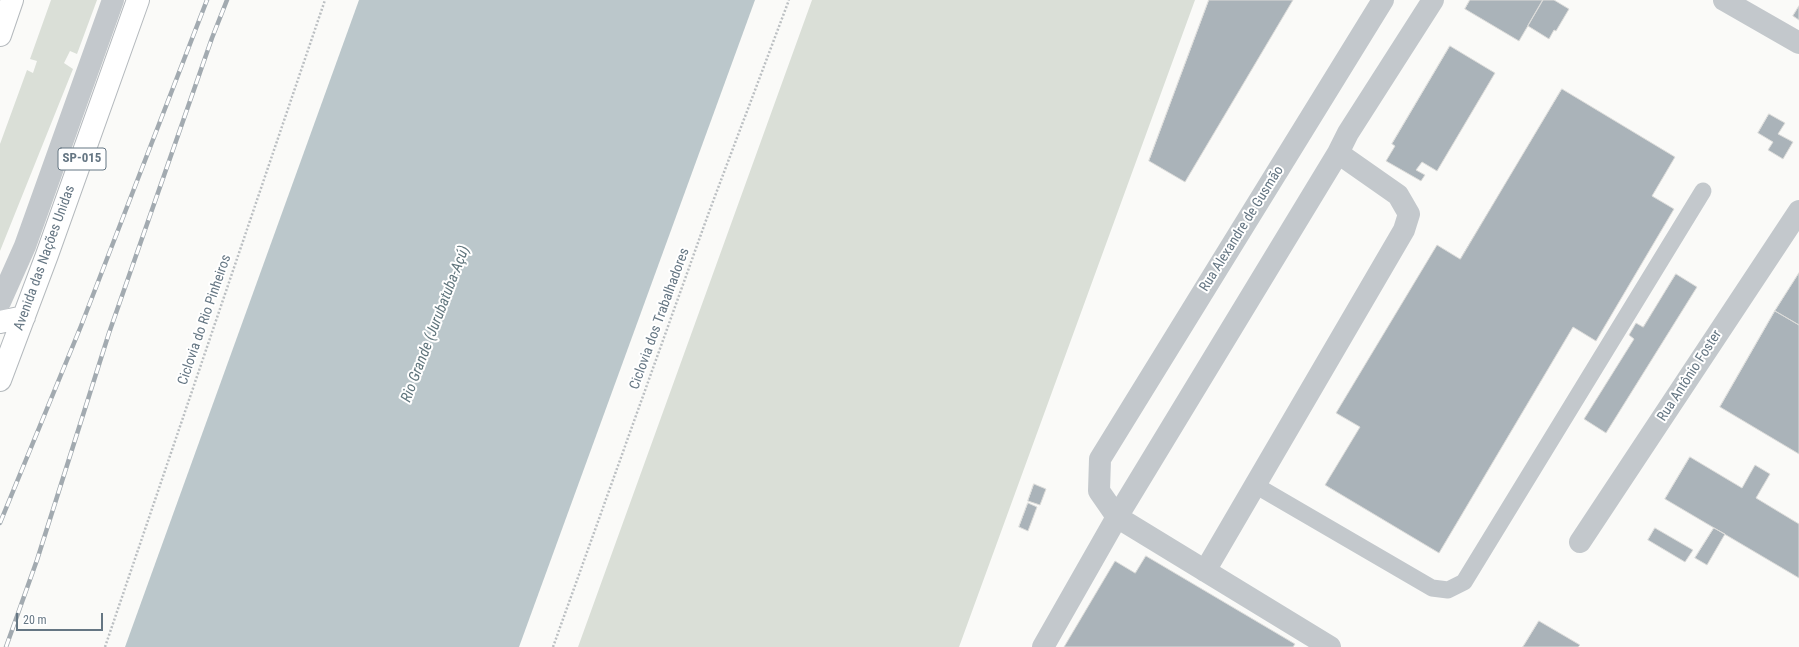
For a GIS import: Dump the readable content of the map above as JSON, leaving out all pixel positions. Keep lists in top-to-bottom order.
{
  "streets": {
    "highway": ["SP-015", "Avenida das Nações Unidas"],
    "street": ["Rua Alexandre de Gusmão", "Rua Antônio Foster"],
    "path": ["Ciclovia dos Trabalhadores", "Ciclovia do Rio Pinheiros"]
  },
  "water": ["Rio Grande (Jurubatuba-Açú)"],
  "scale_bar": "20 m"
}
